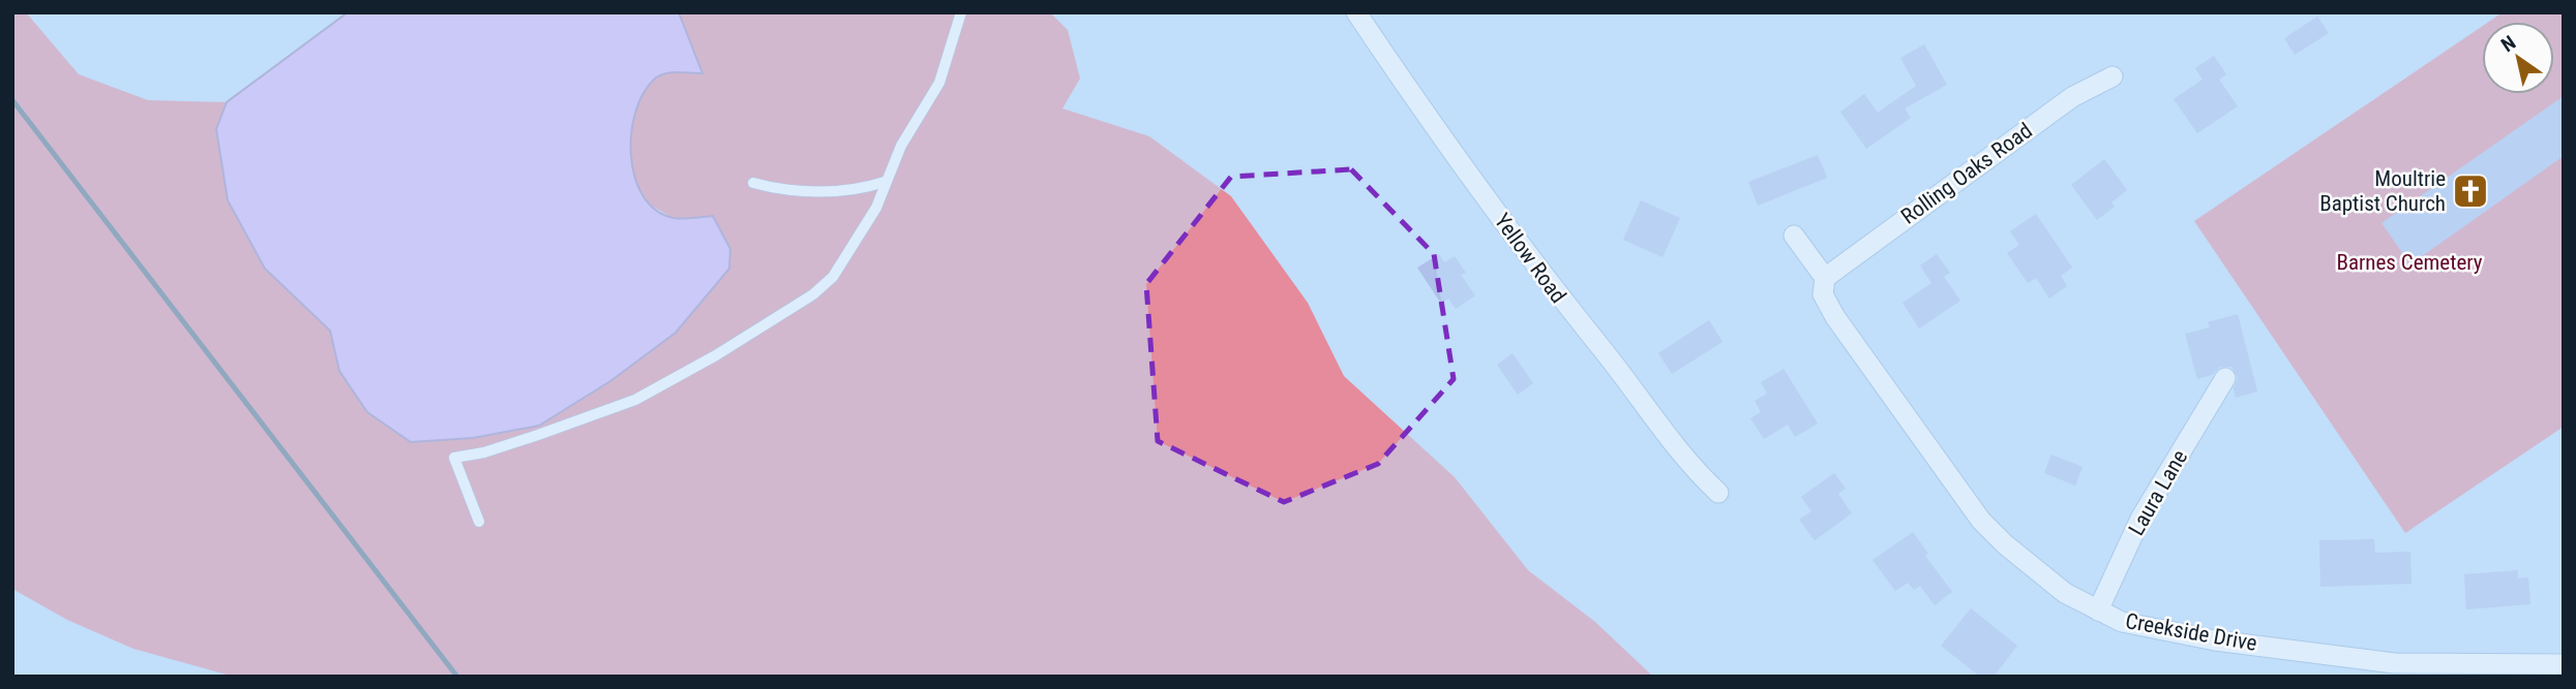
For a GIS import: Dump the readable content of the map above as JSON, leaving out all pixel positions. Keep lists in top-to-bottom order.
{
  "streets": {
    "street": [
      "Rolling Oaks Road",
      "Yellow Road",
      "Laura Lane",
      "Creekside Drive"
    ]
  },
  "crossings": [
    ["Rolling Oaks Road", "Creekside Drive"],
    ["Laura Lane", "Creekside Drive"]
  ],
  "parks": ["Barnes Cemetery"],
  "places": {
    "church": ["Moultrie Baptist Church"]
  },
  "north": "top left"
}
